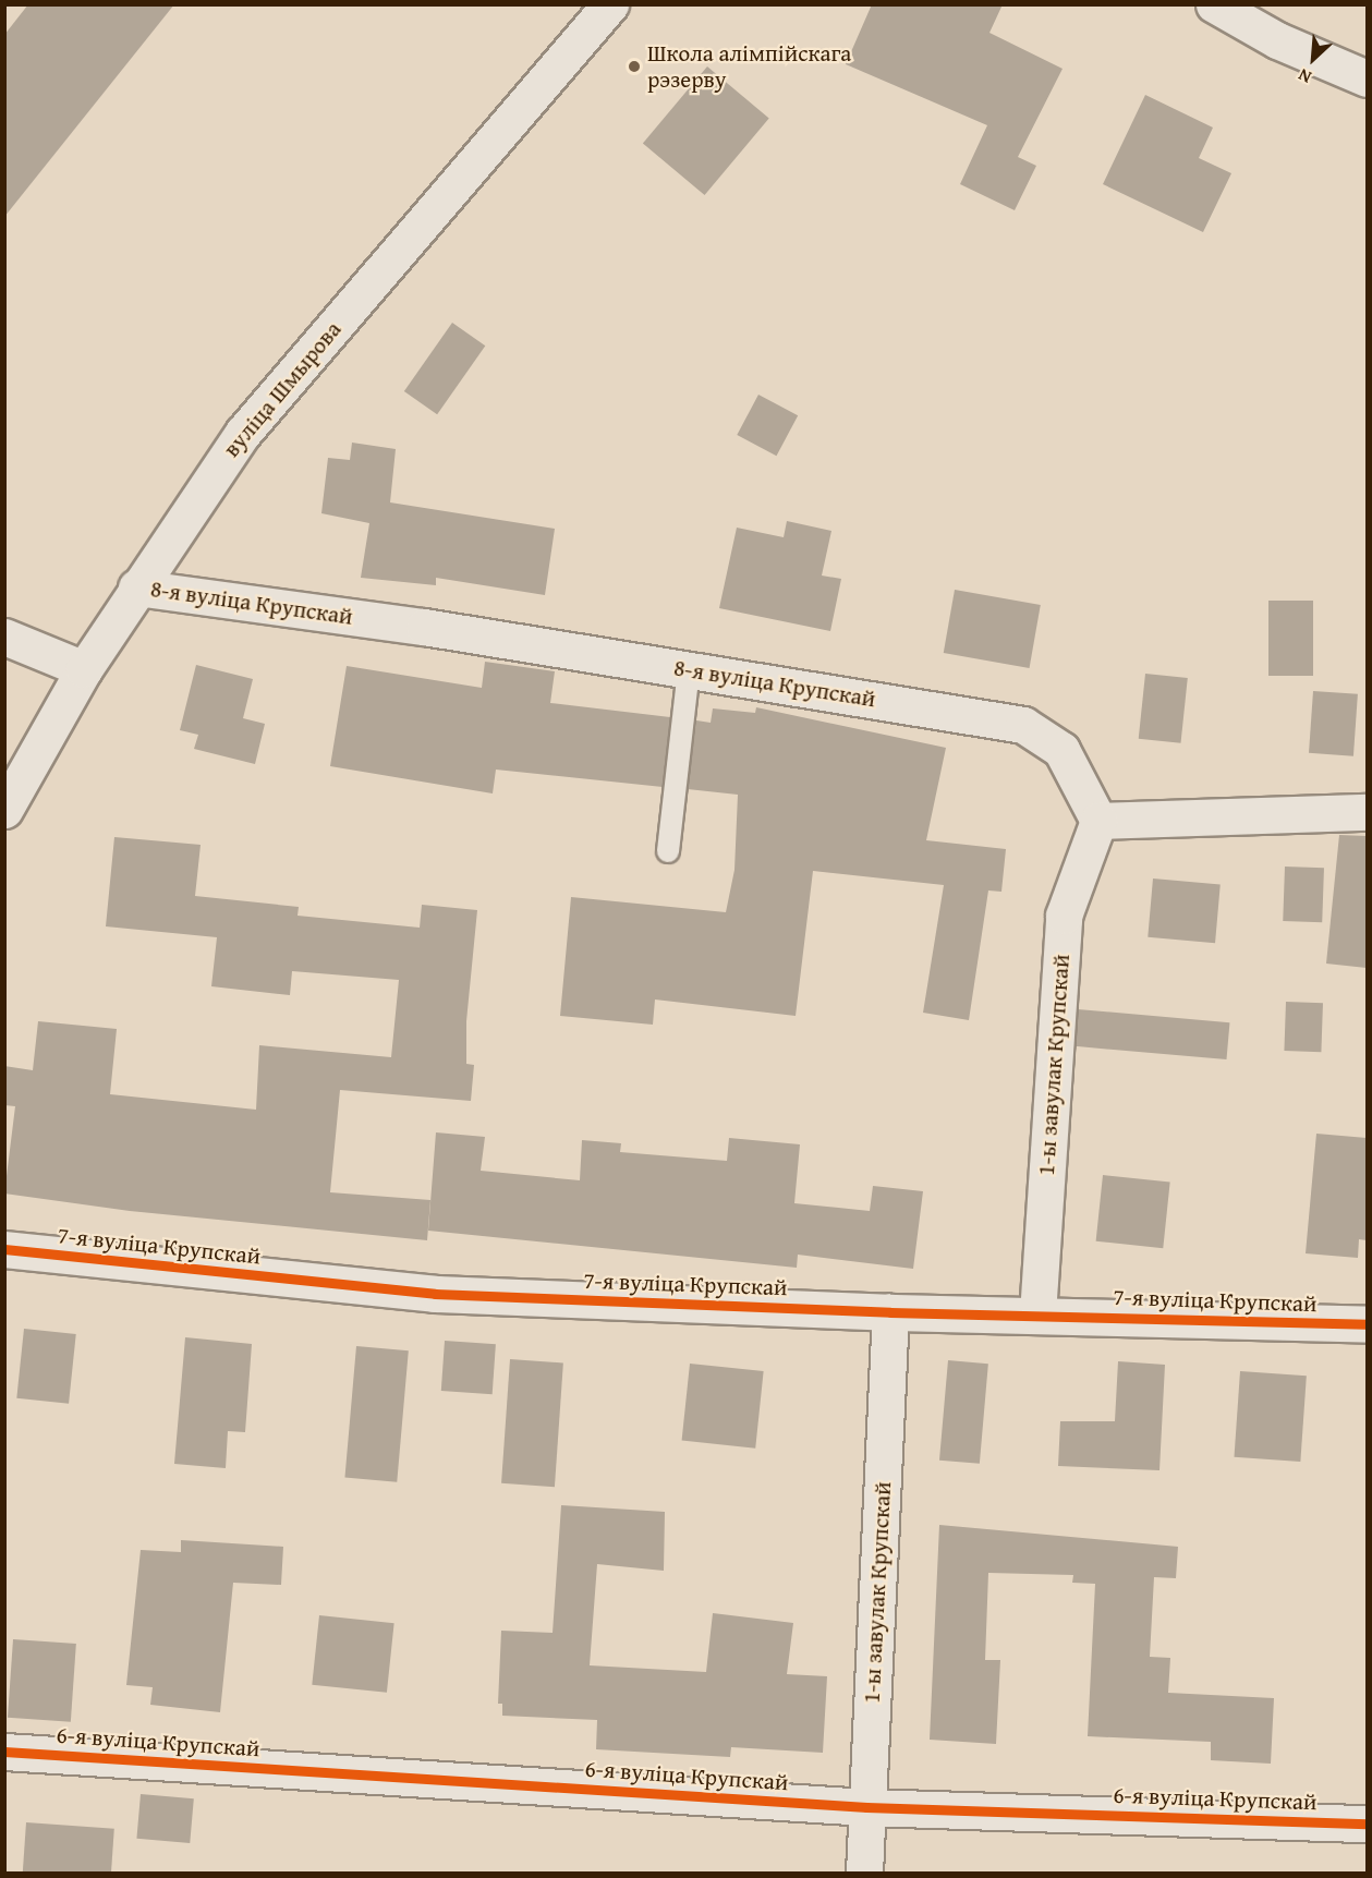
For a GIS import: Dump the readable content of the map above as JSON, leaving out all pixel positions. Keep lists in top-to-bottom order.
{
  "streets": {
    "street": [
      "вуліца Шмырова",
      "8-я вуліца Крупскай",
      "1-ы завулак Крупскай",
      "7-я вуліца Крупскай",
      "6-я вуліца Крупскай"
    ]
  },
  "crossings": [
    ["вуліца Шмырова", "8-я вуліца Крупскай"],
    ["8-я вуліца Крупскай", "1-ы завулак Крупскай"],
    ["1-ы завулак Крупскай", "7-я вуліца Крупскай"],
    ["1-ы завулак Крупскай", "6-я вуліца Крупскай"]
  ],
  "places": ["Школа алімпійскага рэзерву"],
  "north": "bottom left"
}
